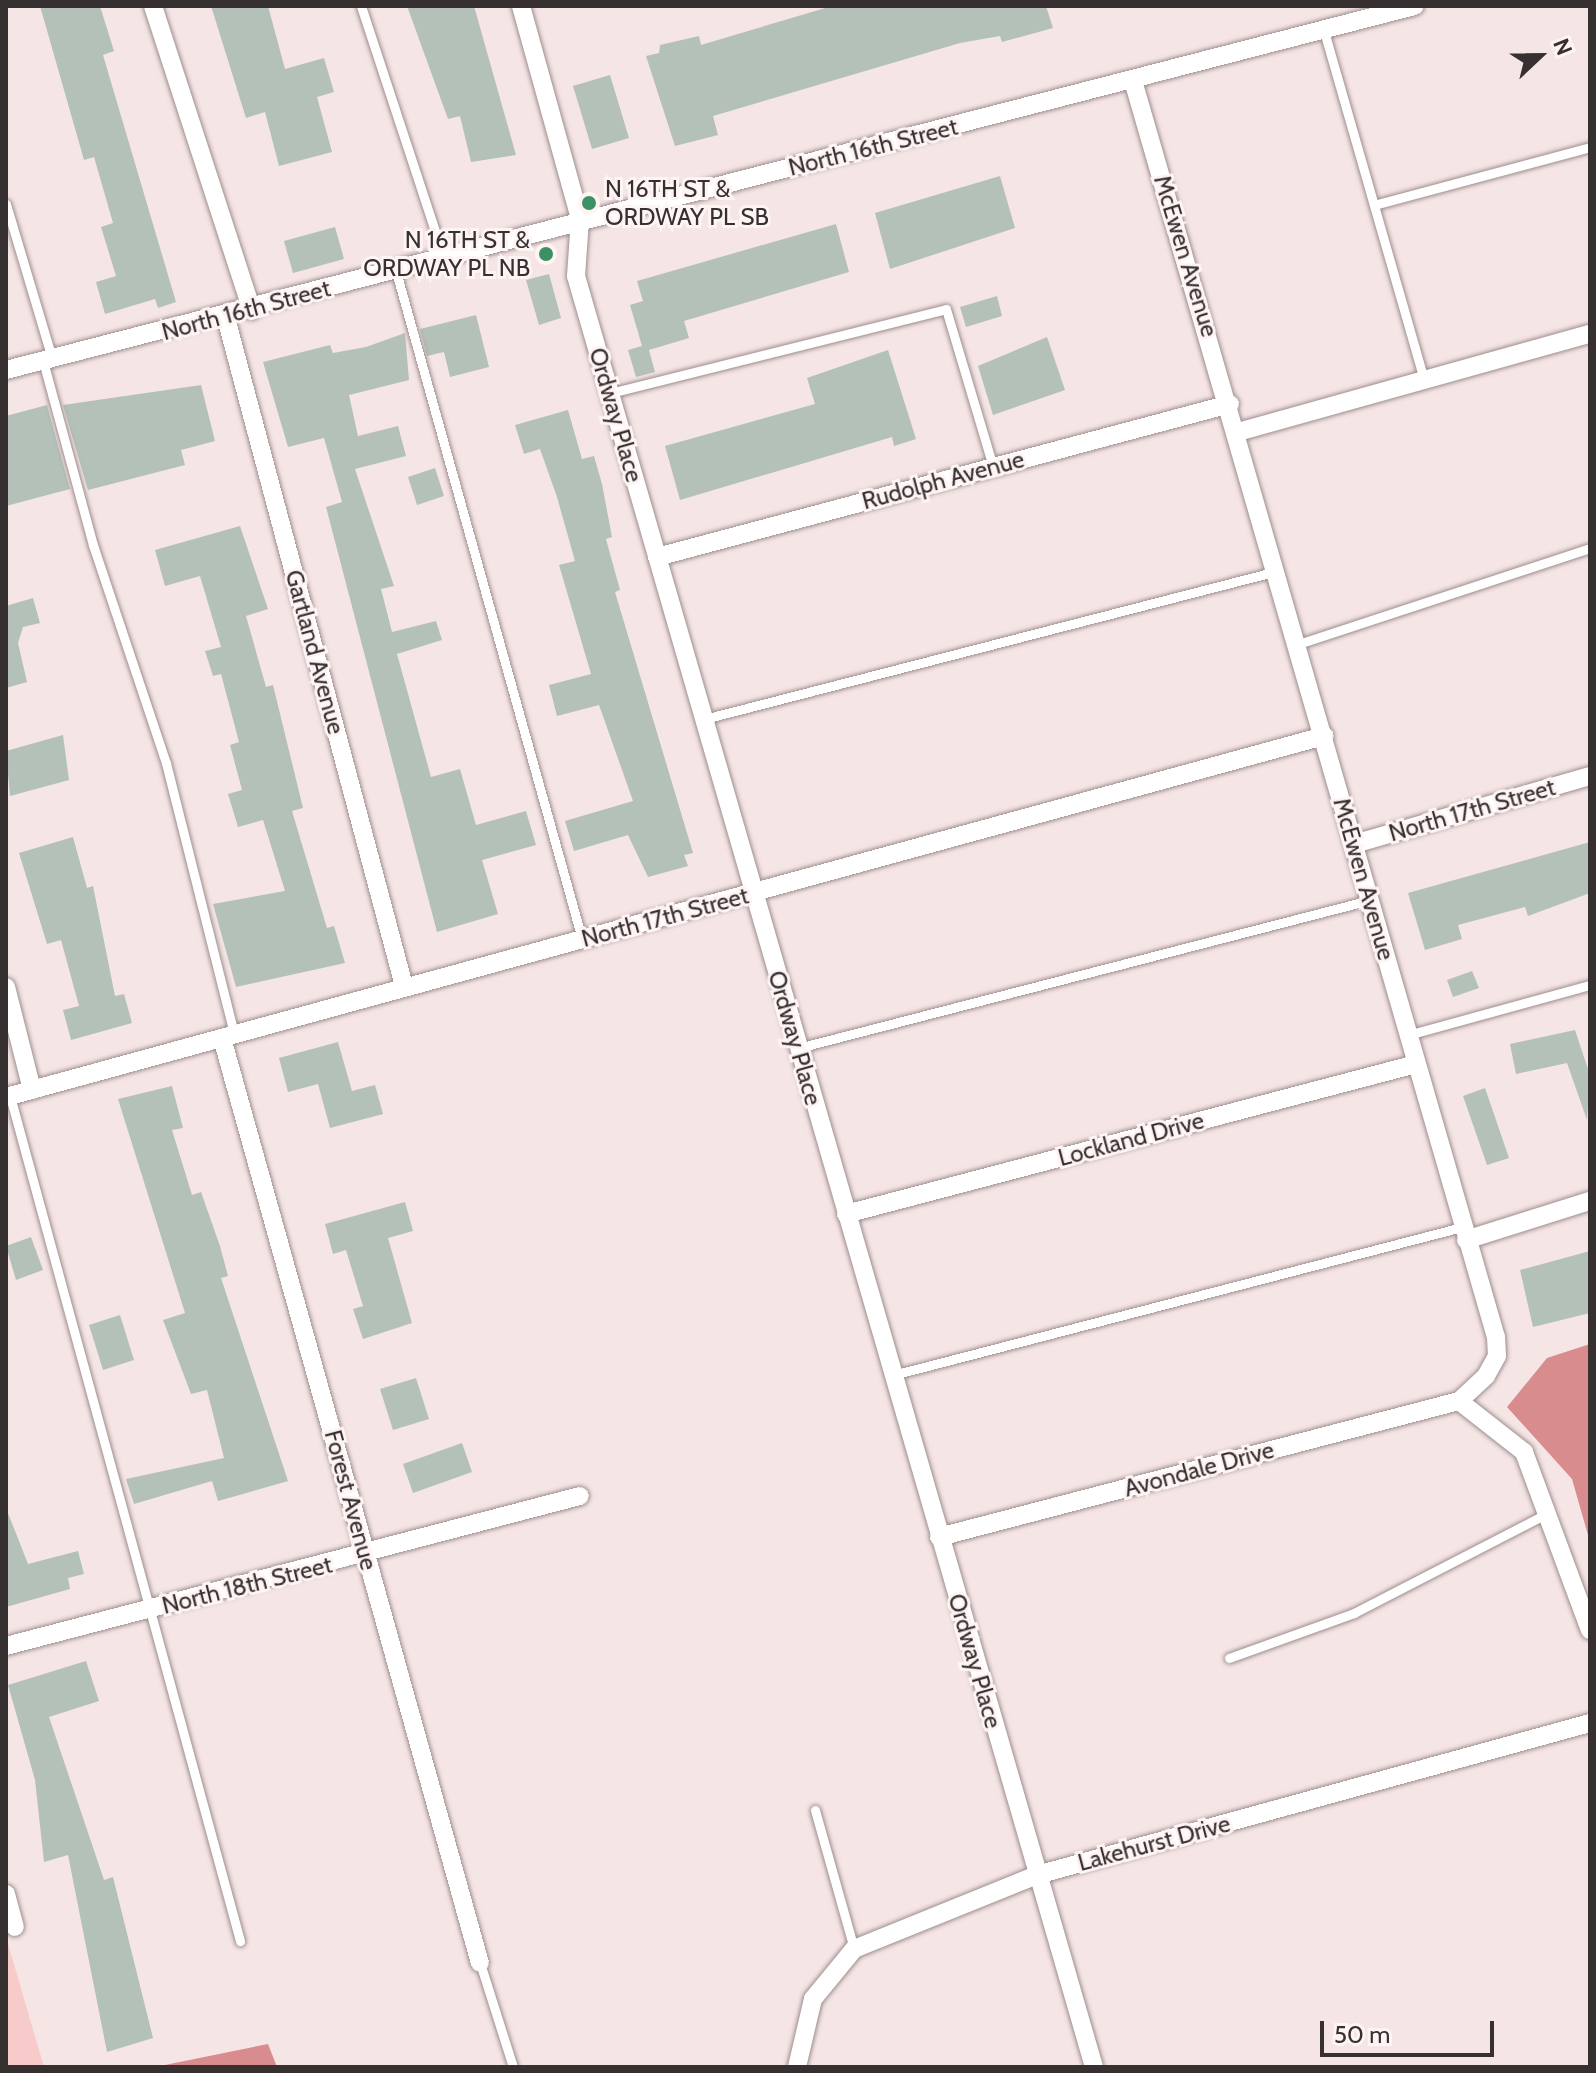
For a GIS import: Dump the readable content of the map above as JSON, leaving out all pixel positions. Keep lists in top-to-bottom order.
{
  "streets": {
    "street": [
      "North 16th Street",
      "McEwen Avenue",
      "Ordway Place",
      "Rudolph Avenue",
      "Gartland Avenue",
      "North 17th Street",
      "Lockland Drive",
      "Avondale Drive",
      "Forest Avenue",
      "North 18th Street",
      "Lakehurst Drive"
    ]
  },
  "crossings": [
    ["North 16th Street", "McEwen Avenue"],
    ["North 16th Street", "Ordway Place"],
    ["North 16th Street", "Gartland Avenue"],
    ["McEwen Avenue", "Rudolph Avenue"],
    ["McEwen Avenue", "North 17th Street"],
    ["McEwen Avenue", "Lockland Drive"],
    ["McEwen Avenue", "Avondale Drive"],
    ["Ordway Place", "Rudolph Avenue"],
    ["Ordway Place", "North 17th Street"],
    ["Ordway Place", "Lockland Drive"],
    ["Ordway Place", "Avondale Drive"],
    ["Ordway Place", "Lakehurst Drive"],
    ["Gartland Avenue", "North 17th Street"],
    ["North 17th Street", "Forest Avenue"],
    ["Forest Avenue", "North 18th Street"]
  ],
  "places": ["N 16TH ST & ORDWAY PL SB", "N 16TH ST & ORDWAY PL NB"],
  "scale_bar": "50 m",
  "north": "right"
}
